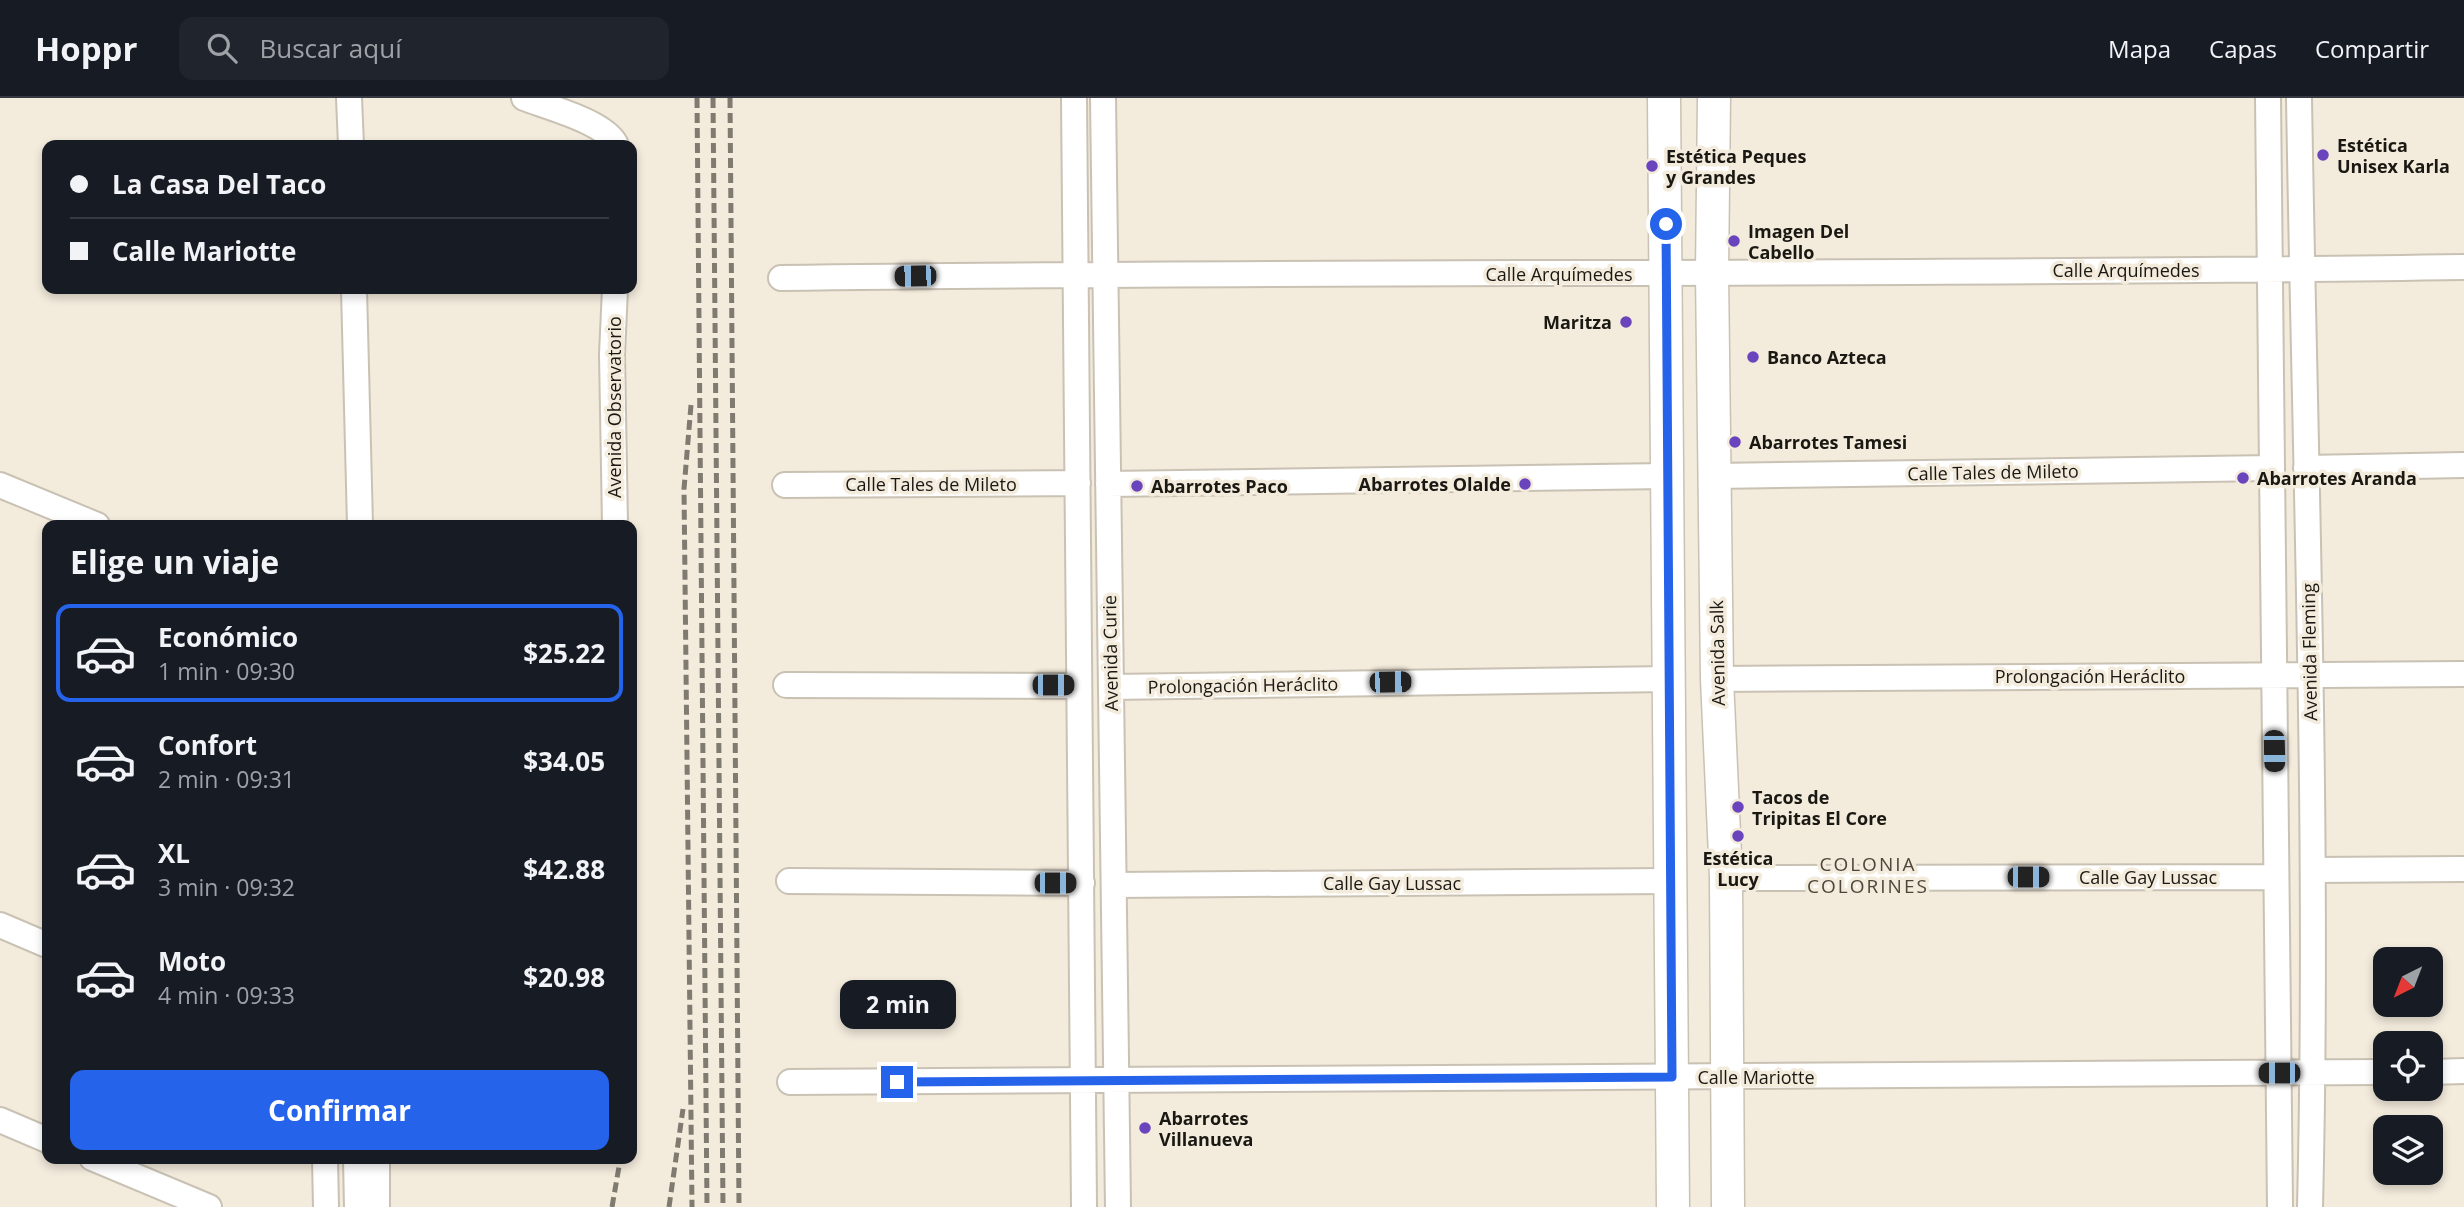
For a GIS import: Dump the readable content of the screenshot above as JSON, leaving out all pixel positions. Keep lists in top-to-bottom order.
{
  "streets": {
    "main road": ["Avenida Salk"],
    "street": [
      "Calle Arquímedes",
      "Avenida Observatorio",
      "Calle Tales de Mileto",
      "Avenida Fleming",
      "Avenida Curie",
      "Prolongación Heráclito",
      "Calle Gay Lussac",
      "Calle Mariotte"
    ]
  },
  "crossings": [
    ["Calle Arquímedes", "Avenida Fleming"],
    ["Calle Arquímedes", "Avenida Curie"],
    ["Calle Arquímedes", "Avenida Salk"],
    ["Calle Tales de Mileto", "Avenida Fleming"],
    ["Calle Tales de Mileto", "Avenida Curie"],
    ["Calle Tales de Mileto", "Avenida Salk"],
    ["Avenida Fleming", "Prolongación Heráclito"],
    ["Avenida Fleming", "Calle Gay Lussac"],
    ["Avenida Fleming", "Calle Mariotte"],
    ["Avenida Curie", "Prolongación Heráclito"],
    ["Avenida Curie", "Calle Gay Lussac"],
    ["Avenida Curie", "Calle Mariotte"],
    ["Avenida Salk", "Prolongación Heráclito"],
    ["Avenida Salk", "Calle Gay Lussac"],
    ["Avenida Salk", "Calle Mariotte"]
  ],
  "districts": ["COLONIA COLORINES"],
  "places": [
    "Estética Unisex Karla",
    "Estética Peques y Grandes",
    "Imagen Del Cabello",
    "Maritza",
    "Banco Azteca",
    "Abarrotes Tamesi",
    "Abarrotes Aranda",
    "Abarrotes Olalde",
    "Abarrotes Paco",
    "Tacos de Tripitas El Core",
    "Estética Lucy",
    "Abarrotes Villanueva"
  ],
  "north": "bottom left",
  "page": {
    "header": "Hoppr",
    "search": "Buscar aquí",
    "nav": ["Mapa", "Capas", "Compartir"],
    "banner": ["La Casa Del Taco", "Calle Mariotte"],
    "heading": "Elige un viaje",
    "list": [
      {
        "name": "Económico",
        "note": "1 min · 09:30",
        "value": "$25.22"
      },
      {
        "name": "Confort",
        "note": "2 min · 09:31",
        "value": "$34.05"
      },
      {
        "name": "XL",
        "note": "3 min · 09:32",
        "value": "$42.88"
      },
      {
        "name": "Moto",
        "note": "4 min · 09:33",
        "value": "$20.98"
      }
    ],
    "bubble": "2 min",
    "buttons": "Confirmar"
  }
}
